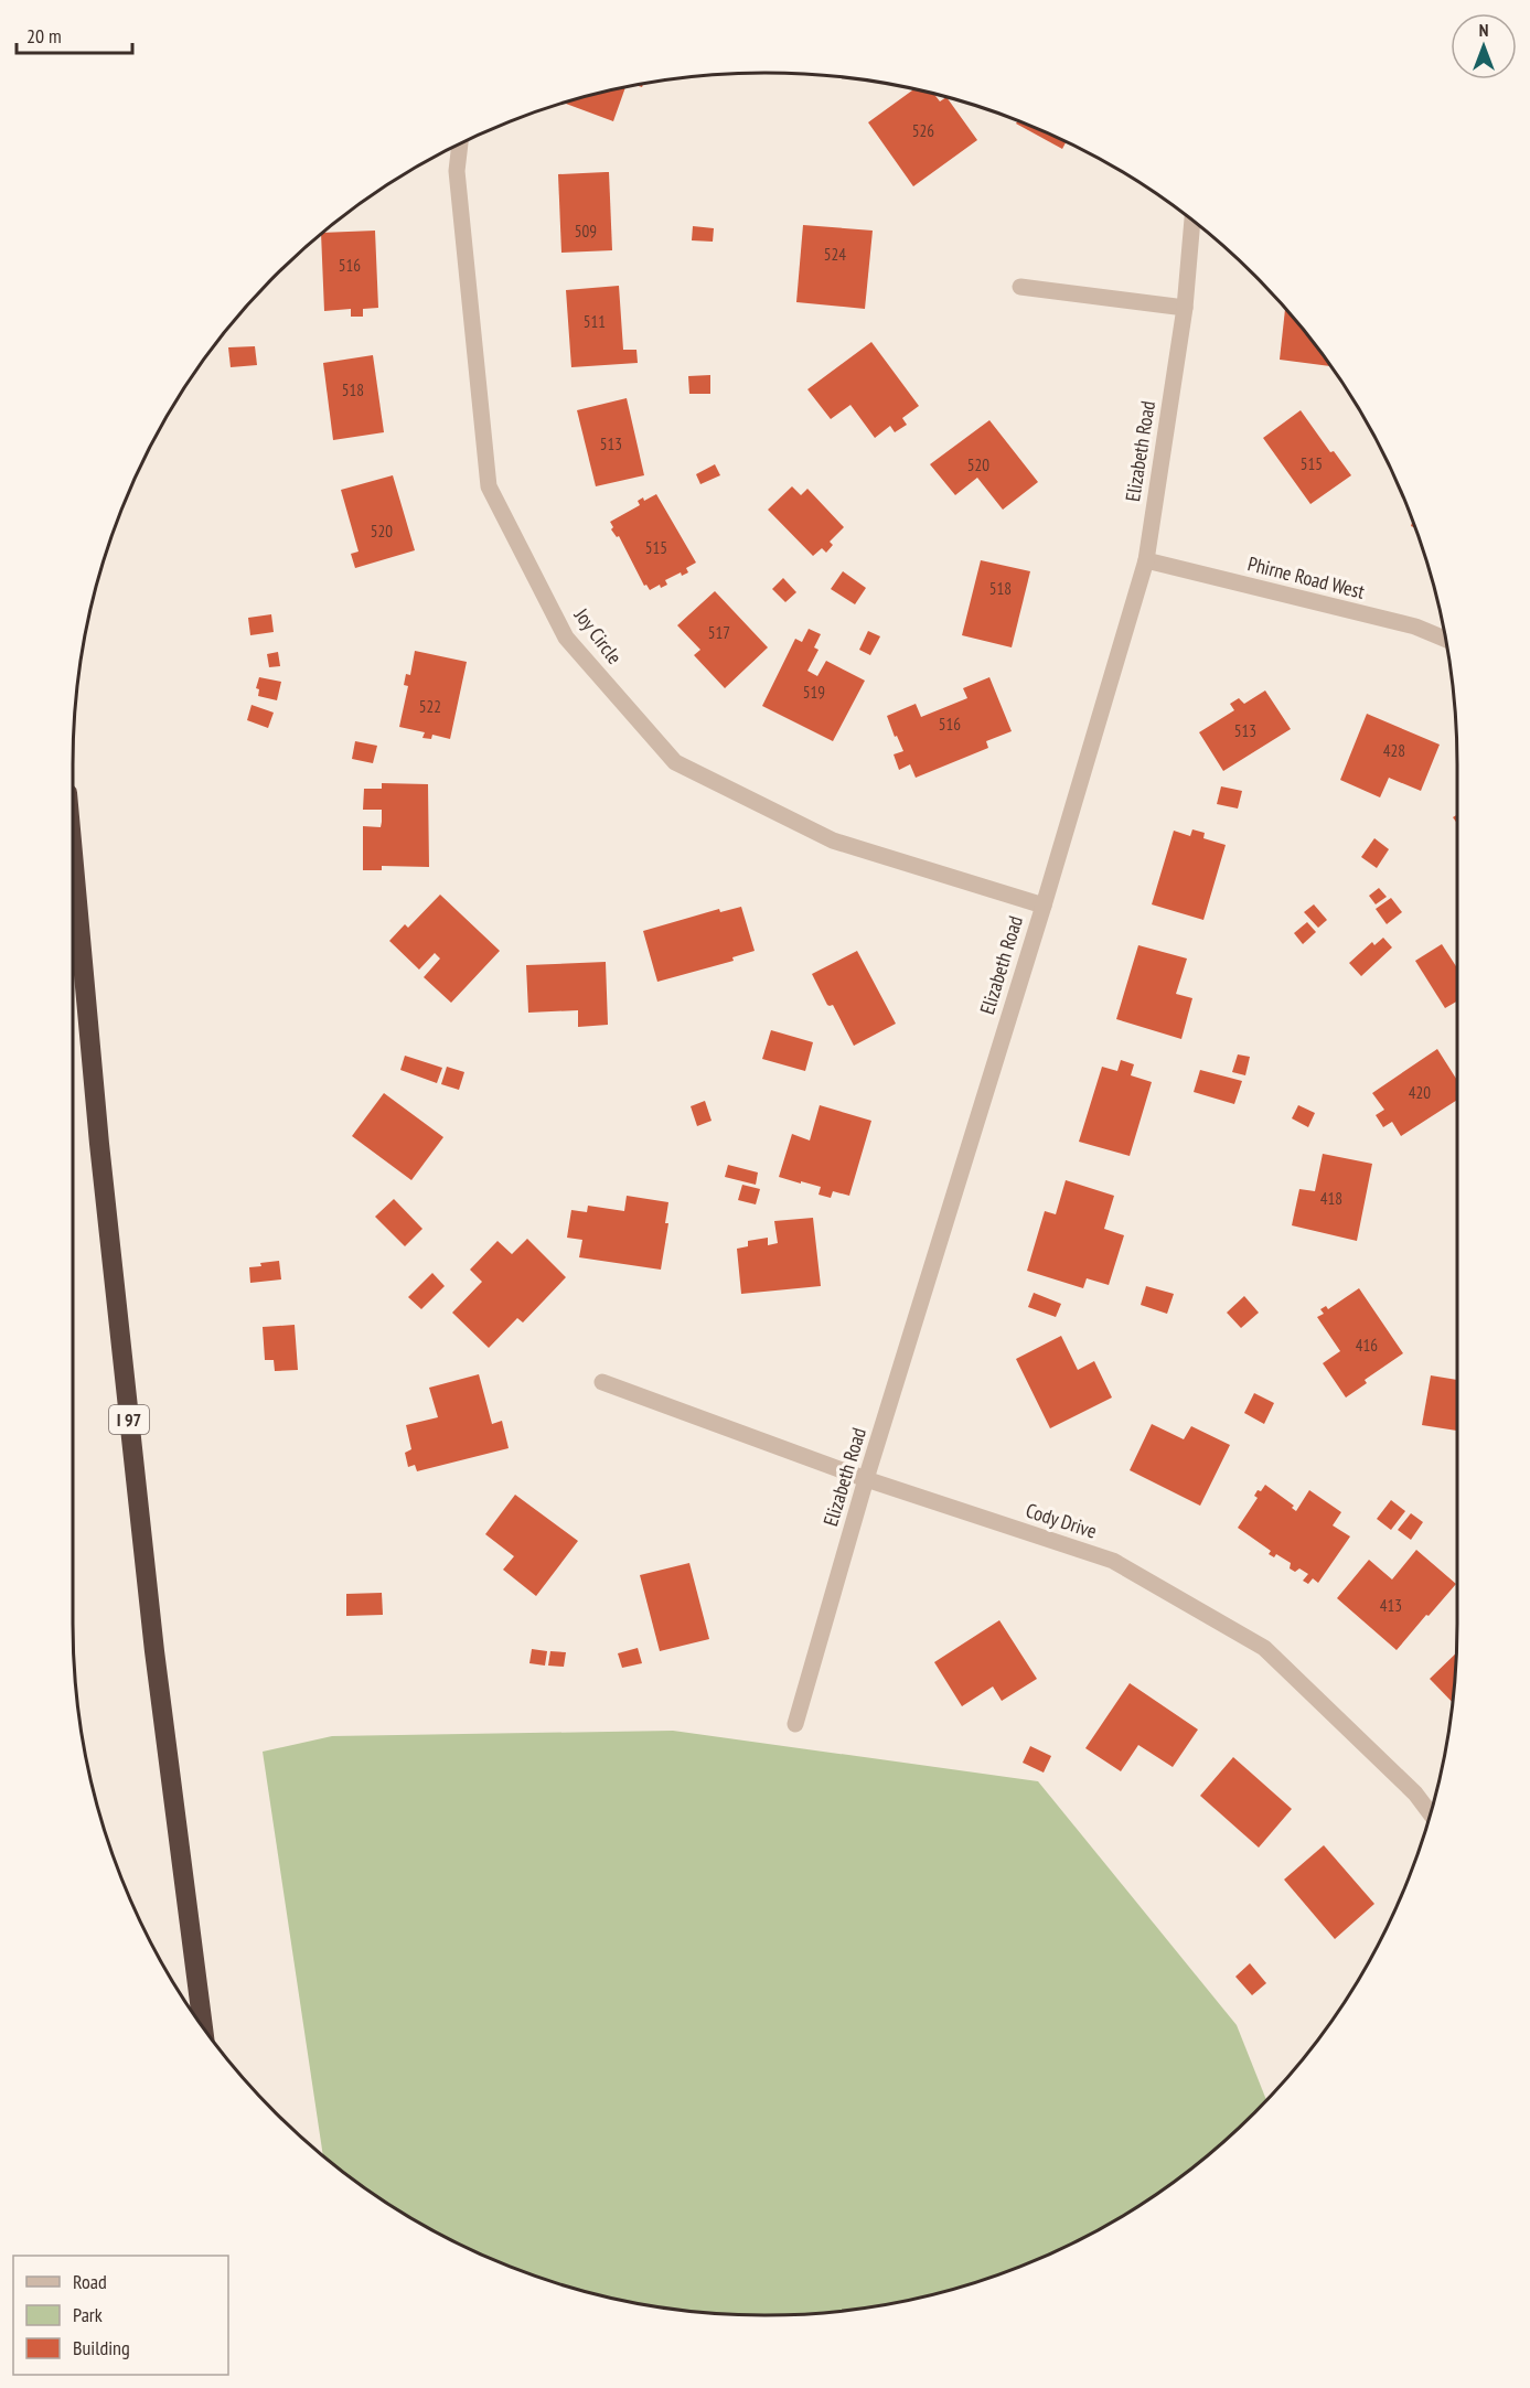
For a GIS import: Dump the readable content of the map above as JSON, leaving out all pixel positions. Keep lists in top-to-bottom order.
{
  "streets": {
    "highway": ["I 97"],
    "street": [
      "Elizabeth Road",
      "Phirne Road West",
      "Joy Circle",
      "Cody Drive"
    ]
  },
  "crossings": [
    ["Elizabeth Road", "Phirne Road West"],
    ["Elizabeth Road", "Joy Circle"],
    ["Elizabeth Road", "Cody Drive"]
  ],
  "house_numbers": [
    "526",
    "509",
    "524",
    "516",
    "511",
    "518",
    "513",
    "515",
    "520",
    "520",
    "515",
    "518",
    "517",
    "519",
    "522",
    "516",
    "513",
    "428",
    "420",
    "418",
    "416",
    "413"
  ],
  "legend": ["Road", "Park", "Building"],
  "scale_bar": "20 m",
  "north": "top"
}
